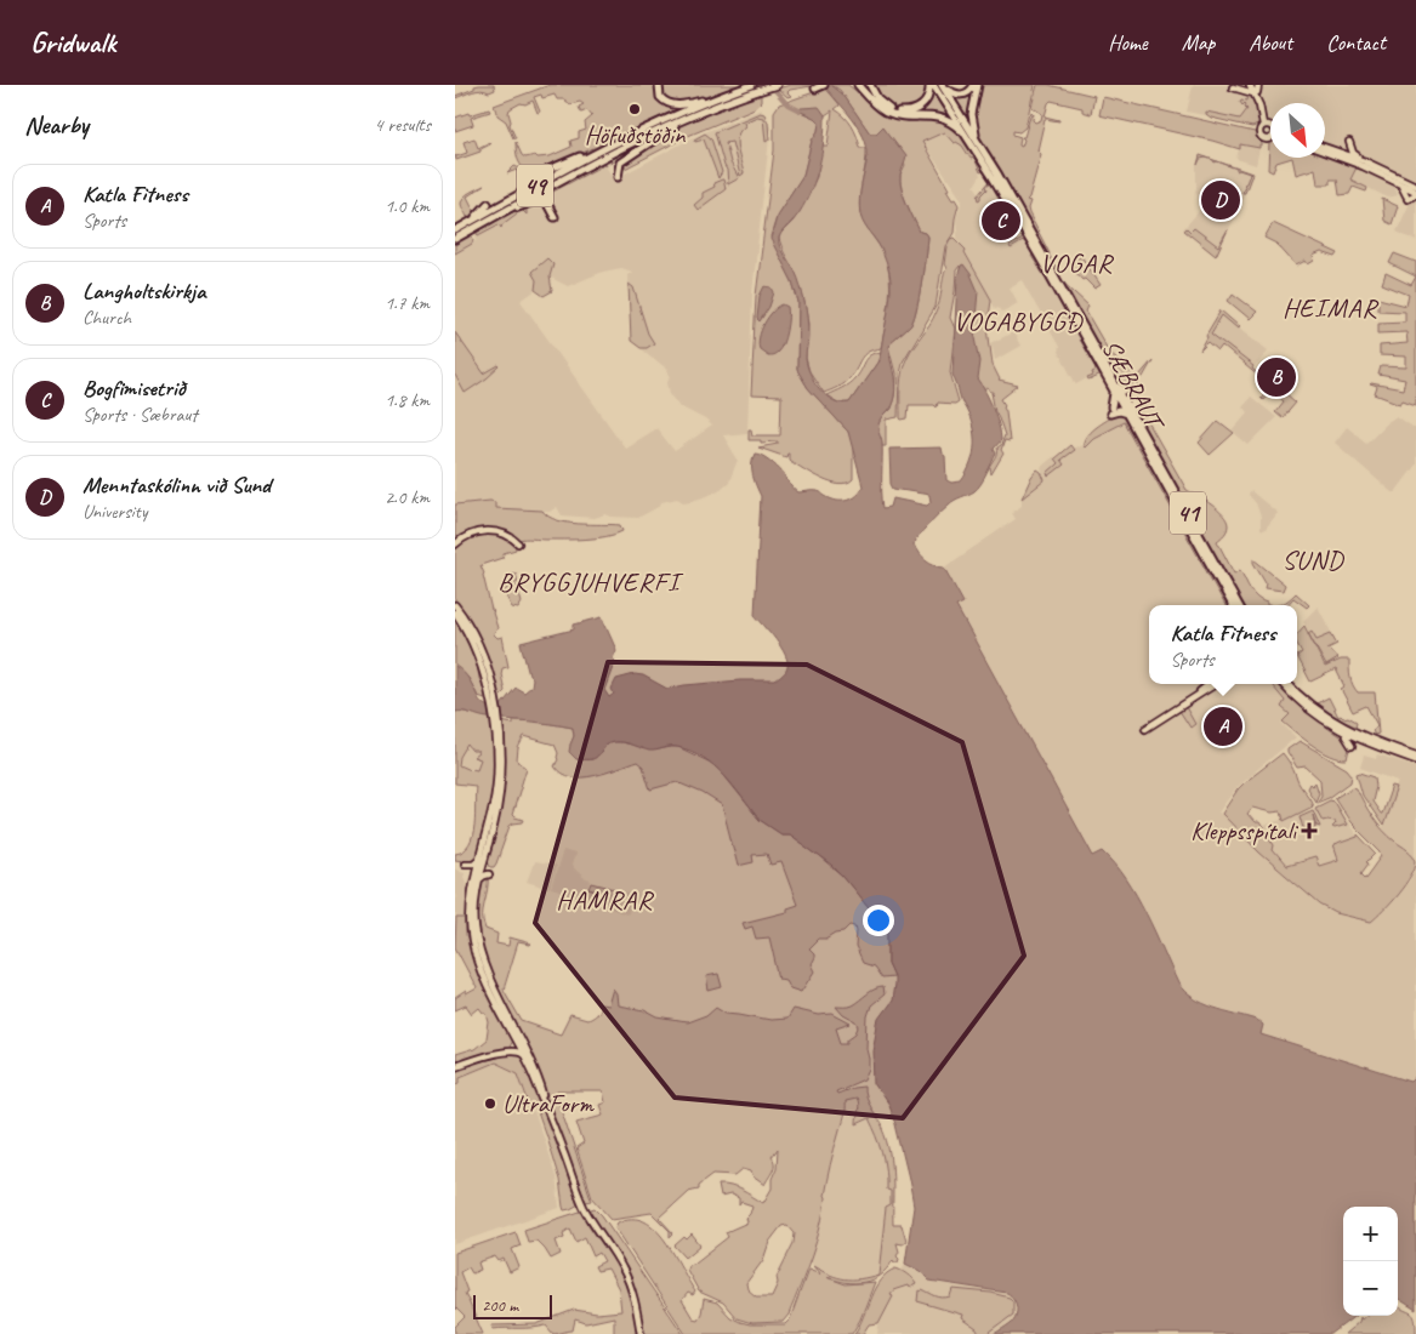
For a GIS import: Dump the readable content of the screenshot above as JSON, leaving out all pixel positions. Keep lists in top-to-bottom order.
{
  "streets": {
    "highway": ["49", "SÆBRAUT", "41"]
  },
  "districts": [
    "VOGAR",
    "HEIMAR",
    "VOGABYGGÐ",
    "SUND",
    "BRYGGJUHVERFI",
    "HAMRAR"
  ],
  "places": {
    "other": ["Höfuðstöðin", "UltraForm"],
    "health": ["Kleppsspítali"]
  },
  "scale_bar": "200 m",
  "north": "bottom right",
  "page": {
    "header": "Gridwalk",
    "nav": [
      "Home",
      "Map",
      "About",
      "Contact"
    ],
    "heading": ["Nearby", "4 results"],
    "list": [
      {
        "mark": "A",
        "name": "Katla Fitness",
        "note": "Sports",
        "value": "1.0 km"
      },
      {
        "mark": "B",
        "name": "Langholtskirkja",
        "note": "Church",
        "value": "1.7 km"
      },
      {
        "mark": "C",
        "name": "Bogfimisetrið",
        "note": "Sports · Sæbraut",
        "value": "1.8 km"
      },
      {
        "mark": "D",
        "name": "Menntaskólinn við Sund",
        "note": "University",
        "value": "2.0 km"
      }
    ],
    "pins": [
      "D",
      "C",
      "B",
      "A"
    ],
    "popup": ["Katla Fitness", "Sports"],
    "map_buttons": ["+", "−"],
    "scale": "200 m"
  }
}
